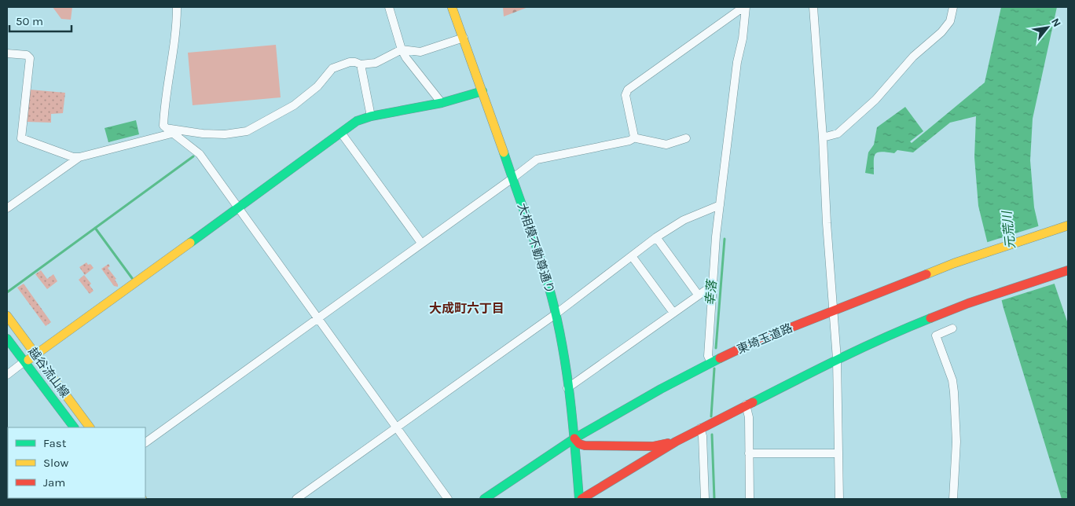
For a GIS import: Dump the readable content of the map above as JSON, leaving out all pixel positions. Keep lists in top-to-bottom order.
{
  "streets": {
    "main road": ["大相模不動尊通り", "東埼玉道路", "越谷流山線"]
  },
  "crossings": [
    ["大相模不動尊通り", "東埼玉道路"]
  ],
  "districts": ["大成町六丁目"],
  "water": ["元荒川", "幸落"],
  "legend": ["Fast", "Slow", "Jam"],
  "scale_bar": "50 m",
  "north": "top right"
}
